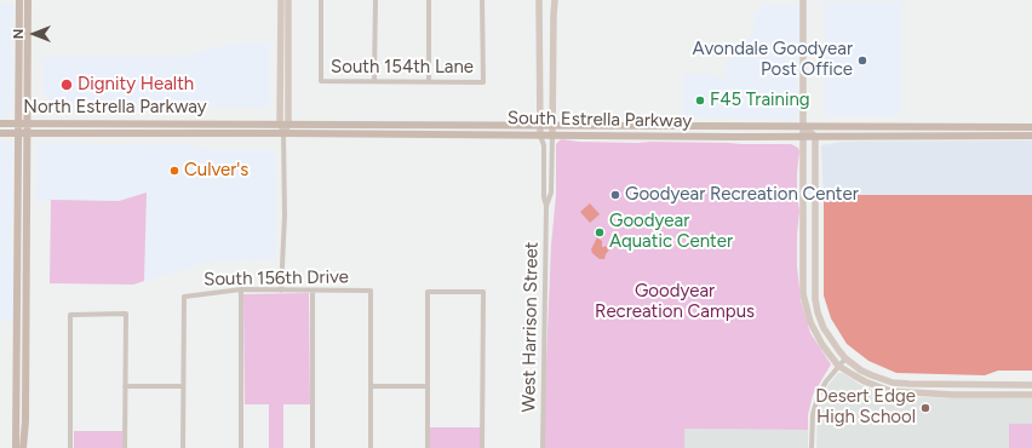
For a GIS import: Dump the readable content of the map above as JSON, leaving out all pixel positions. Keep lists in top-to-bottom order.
{
  "streets": {
    "main road": ["North Estrella Parkway", "South Estrella Parkway"],
    "street": ["South 154th Lane", "South 156th Drive", "West Harrison Street"]
  },
  "crossings": [
    ["North Estrella Parkway", "South Estrella Parkway"],
    ["South Estrella Parkway", "West Harrison Street"]
  ],
  "parks": ["Goodyear Recreation Campus"],
  "places": [
    "Avondale Goodyear Post Office",
    "Dignity Health",
    "F45 Training",
    "Culver's",
    "Goodyear Recreation Center",
    "Goodyear Aquatic Center",
    "Desert Edge High School"
  ],
  "north": "left"
}
